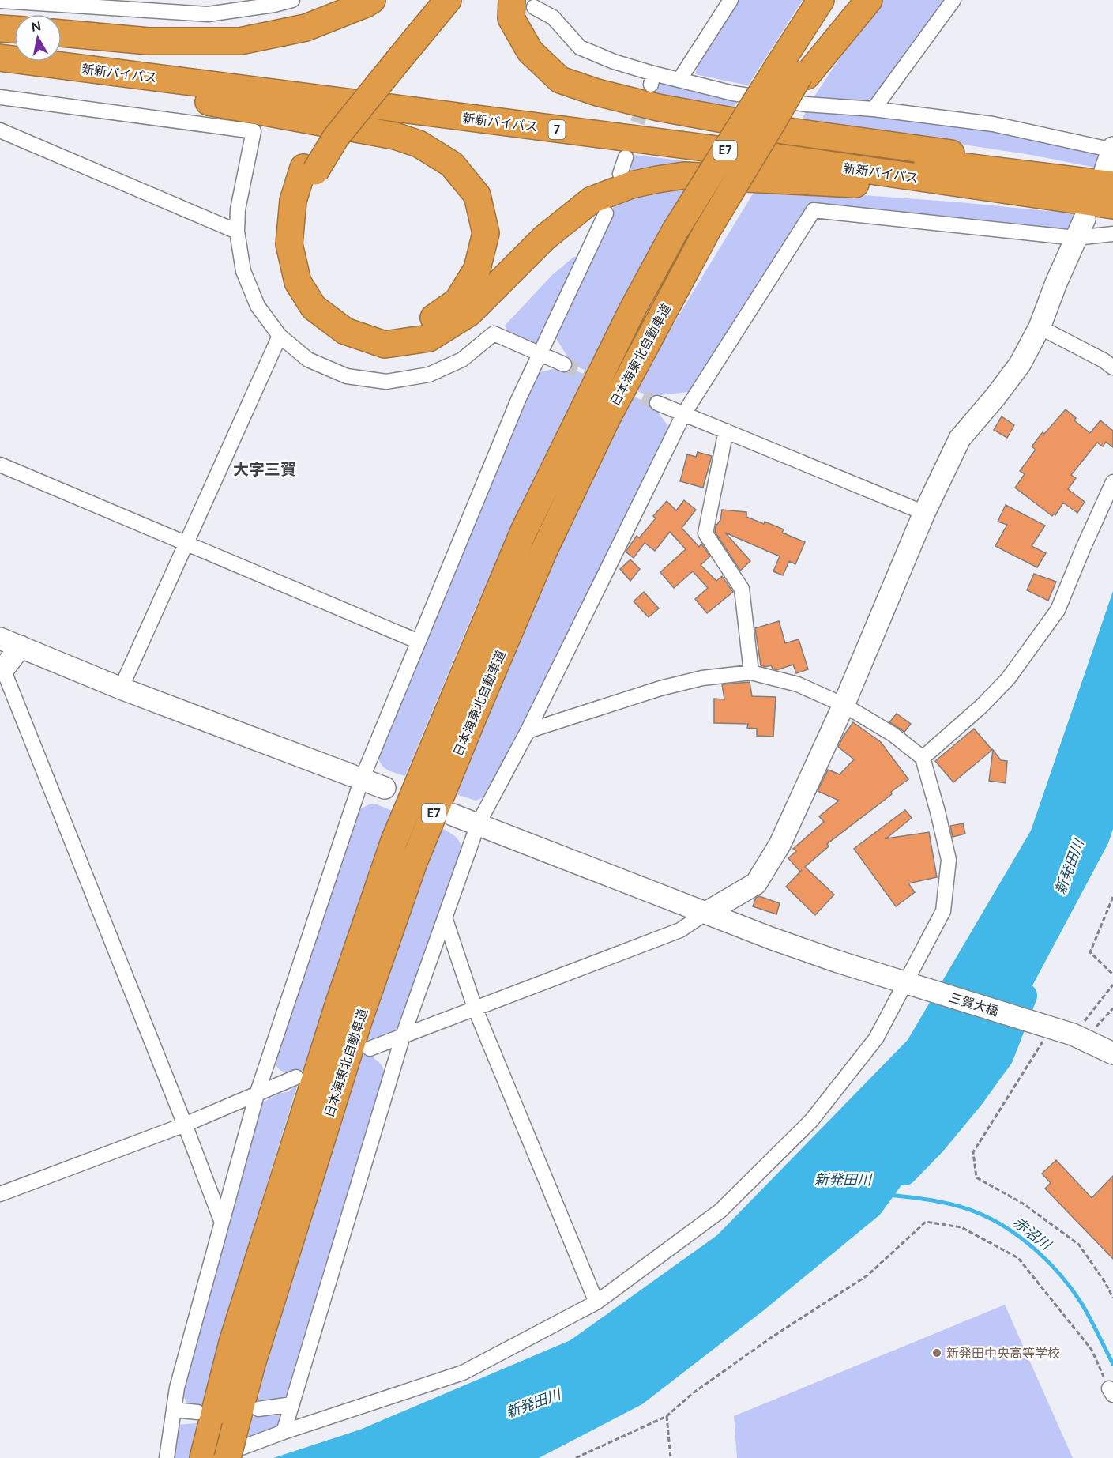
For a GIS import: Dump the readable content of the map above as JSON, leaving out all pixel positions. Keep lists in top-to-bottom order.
{
  "streets": {
    "highway": [
      "新新バイパス",
      "7",
      "E7",
      "日本海東北自動車道"
    ],
    "street": ["三賀大橋"]
  },
  "districts": ["大字三賀"],
  "water": ["新発田川", "赤沼川"],
  "places": ["新発田中央高等学校"],
  "north": "top"
}
